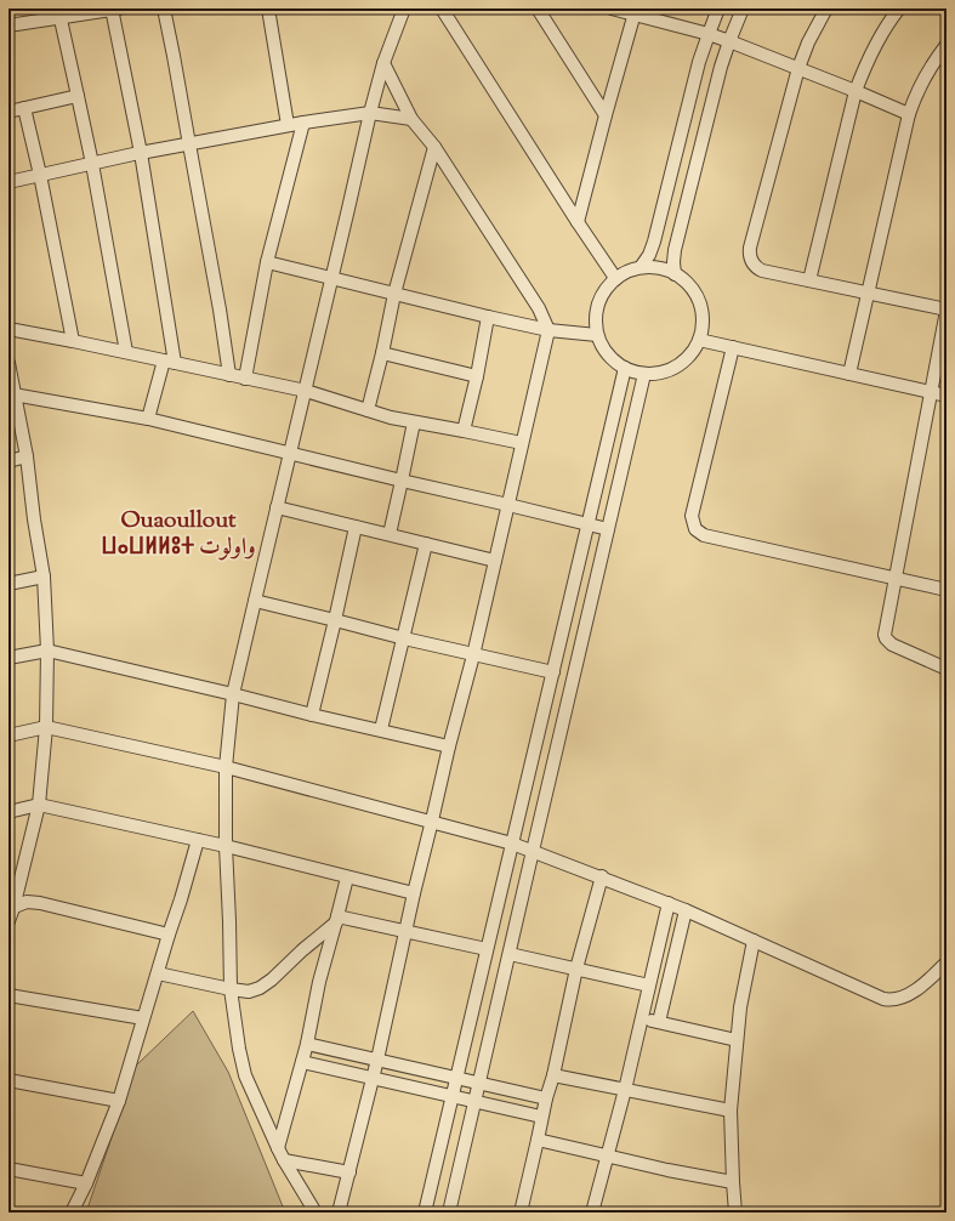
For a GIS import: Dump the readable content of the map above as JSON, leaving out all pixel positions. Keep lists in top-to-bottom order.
{
  "districts": ["Ouaoullout ⵡⴰⵡⵍⵍⵓⵜ واولوت"]
}
